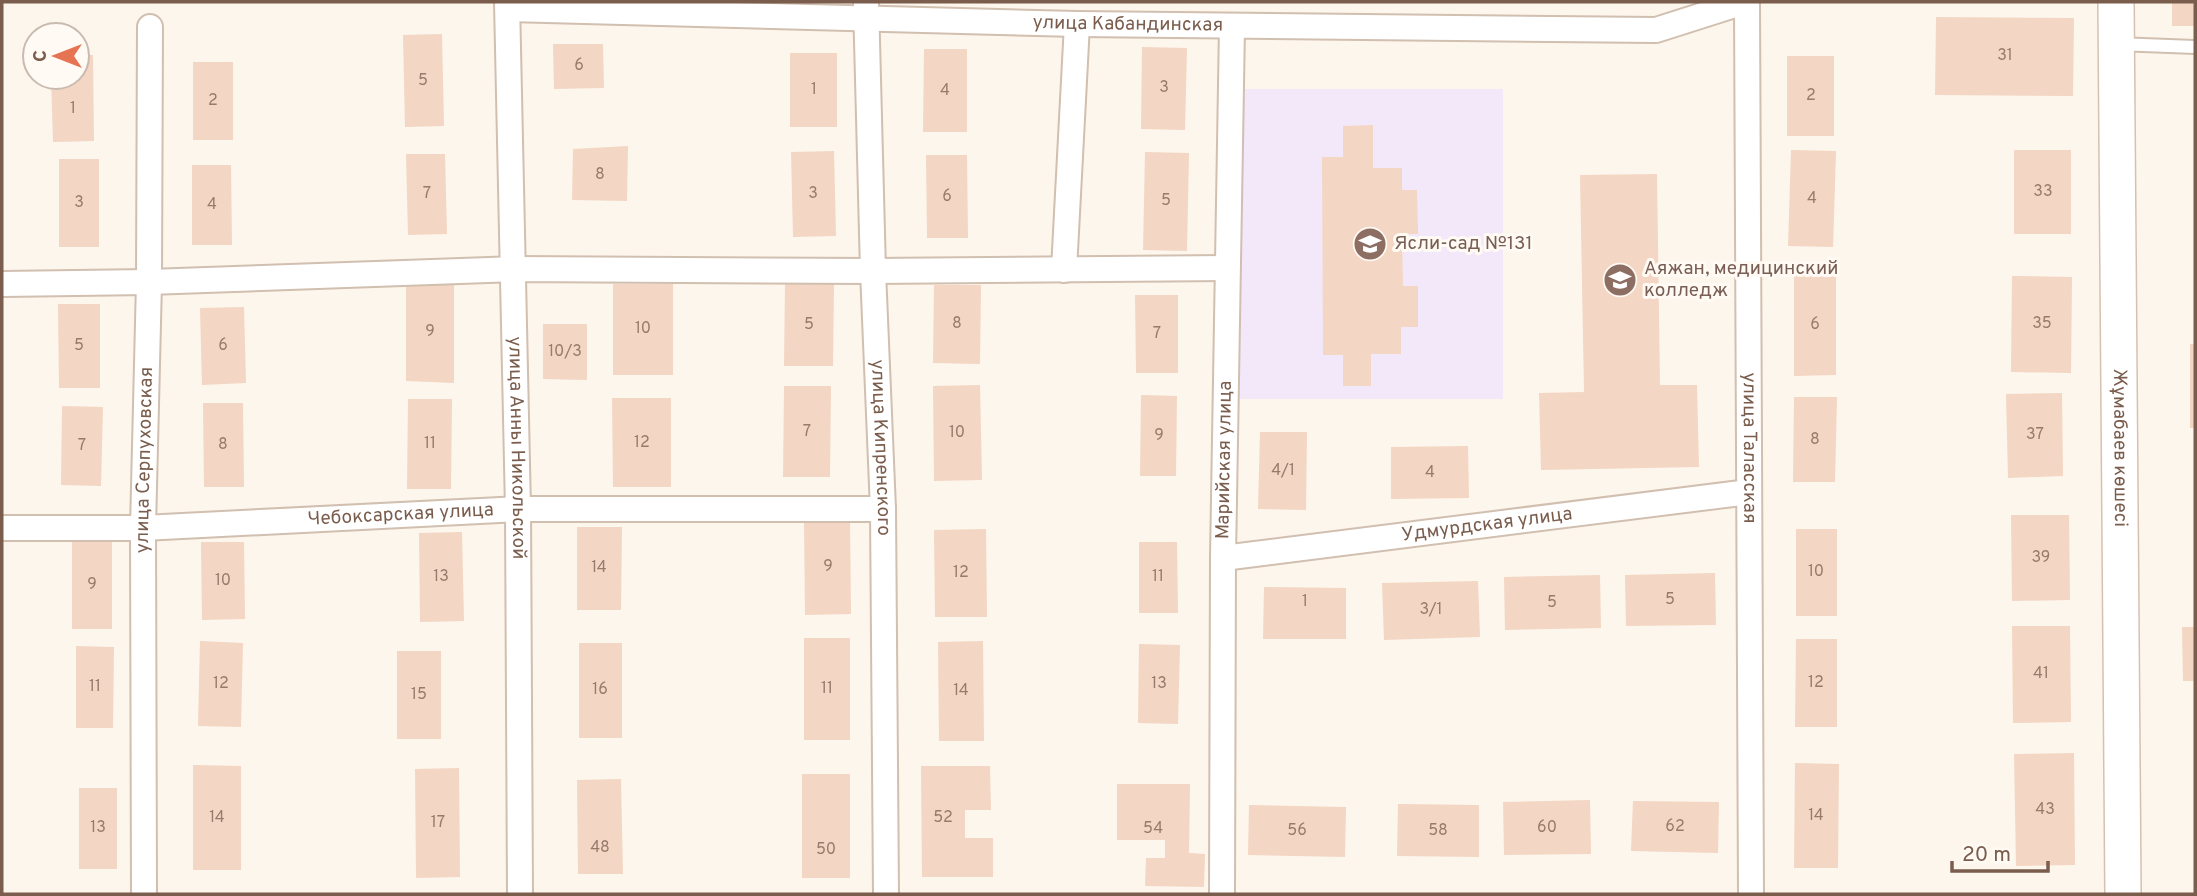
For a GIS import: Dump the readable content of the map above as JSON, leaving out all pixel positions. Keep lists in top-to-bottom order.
{
  "streets": {
    "main road": ["Жұмабаев көшесі"],
    "street": [
      "улица Кабандинская",
      "улица Анны Никольской",
      "улица Кипренского",
      "улица Таласская",
      "Марийская улица",
      "улица Серпуховская",
      "Чебоксарская улица",
      "Удмурдская улица"
    ]
  },
  "crossings": [
    ["улица Кабандинская", "улица Анны Никольской"],
    ["улица Кабандинская", "улица Кипренского"],
    ["улица Кабандинская", "улица Таласская"],
    ["улица Кабандинская", "Марийская улица"],
    ["улица Анны Никольской", "Чебоксарская улица"],
    ["улица Кипренского", "Чебоксарская улица"],
    ["улица Таласская", "Удмурдская улица"],
    ["Марийская улица", "Удмурдская улица"],
    ["улица Серпуховская", "Чебоксарская улица"]
  ],
  "places": {
    "school or university": ["Ясли-сад №131", "Аяжан, медицинский колледж"]
  },
  "house_numbers": [
    "31",
    "6",
    "5",
    "3",
    "1",
    "4",
    "2",
    "2",
    "1",
    "8",
    "33",
    "7",
    "3",
    "6",
    "4",
    "5",
    "3",
    "4",
    "8",
    "35",
    "5",
    "6",
    "10",
    "9",
    "7",
    "5",
    "6",
    "10/3",
    "7",
    "10",
    "37",
    "9",
    "8",
    "12",
    "11",
    "8",
    "7",
    "4/1",
    "4",
    "39",
    "9",
    "14",
    "10",
    "12",
    "13",
    "11",
    "10",
    "9",
    "5",
    "1",
    "5",
    "3/1",
    "41",
    "12",
    "12",
    "13",
    "11",
    "11",
    "16",
    "14",
    "15",
    "43",
    "14",
    "14",
    "52",
    "17",
    "62",
    "13",
    "60",
    "54",
    "56",
    "58",
    "48",
    "50"
  ],
  "scale_bar": "20 m",
  "north": "left"
}
